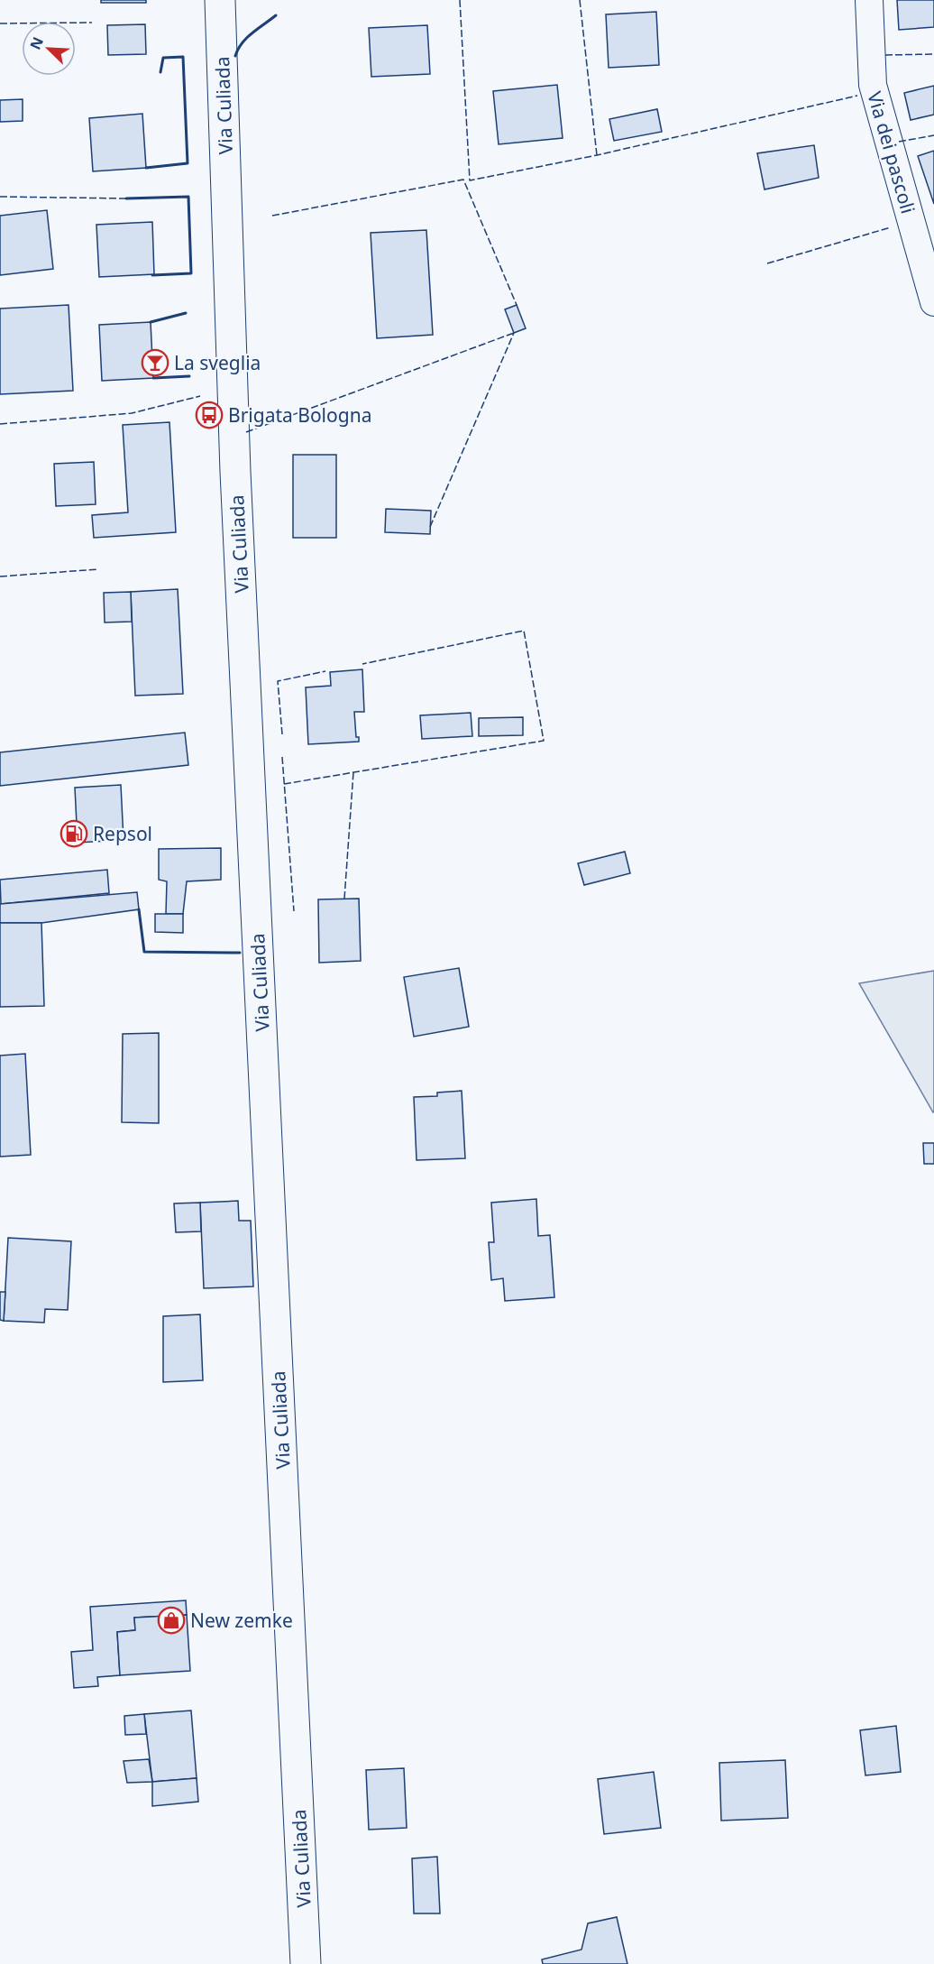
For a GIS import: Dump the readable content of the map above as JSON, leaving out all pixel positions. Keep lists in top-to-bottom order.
{
  "streets": {
    "main road": ["Via Culiada"],
    "street": ["Via dei pascoli"]
  },
  "places": {
    "bar": ["La sveglia"],
    "bus stop": ["Brigata Bologna"],
    "fuel station": ["Repsol"],
    "shop": ["New zemke"]
  },
  "north": "top left"
}
